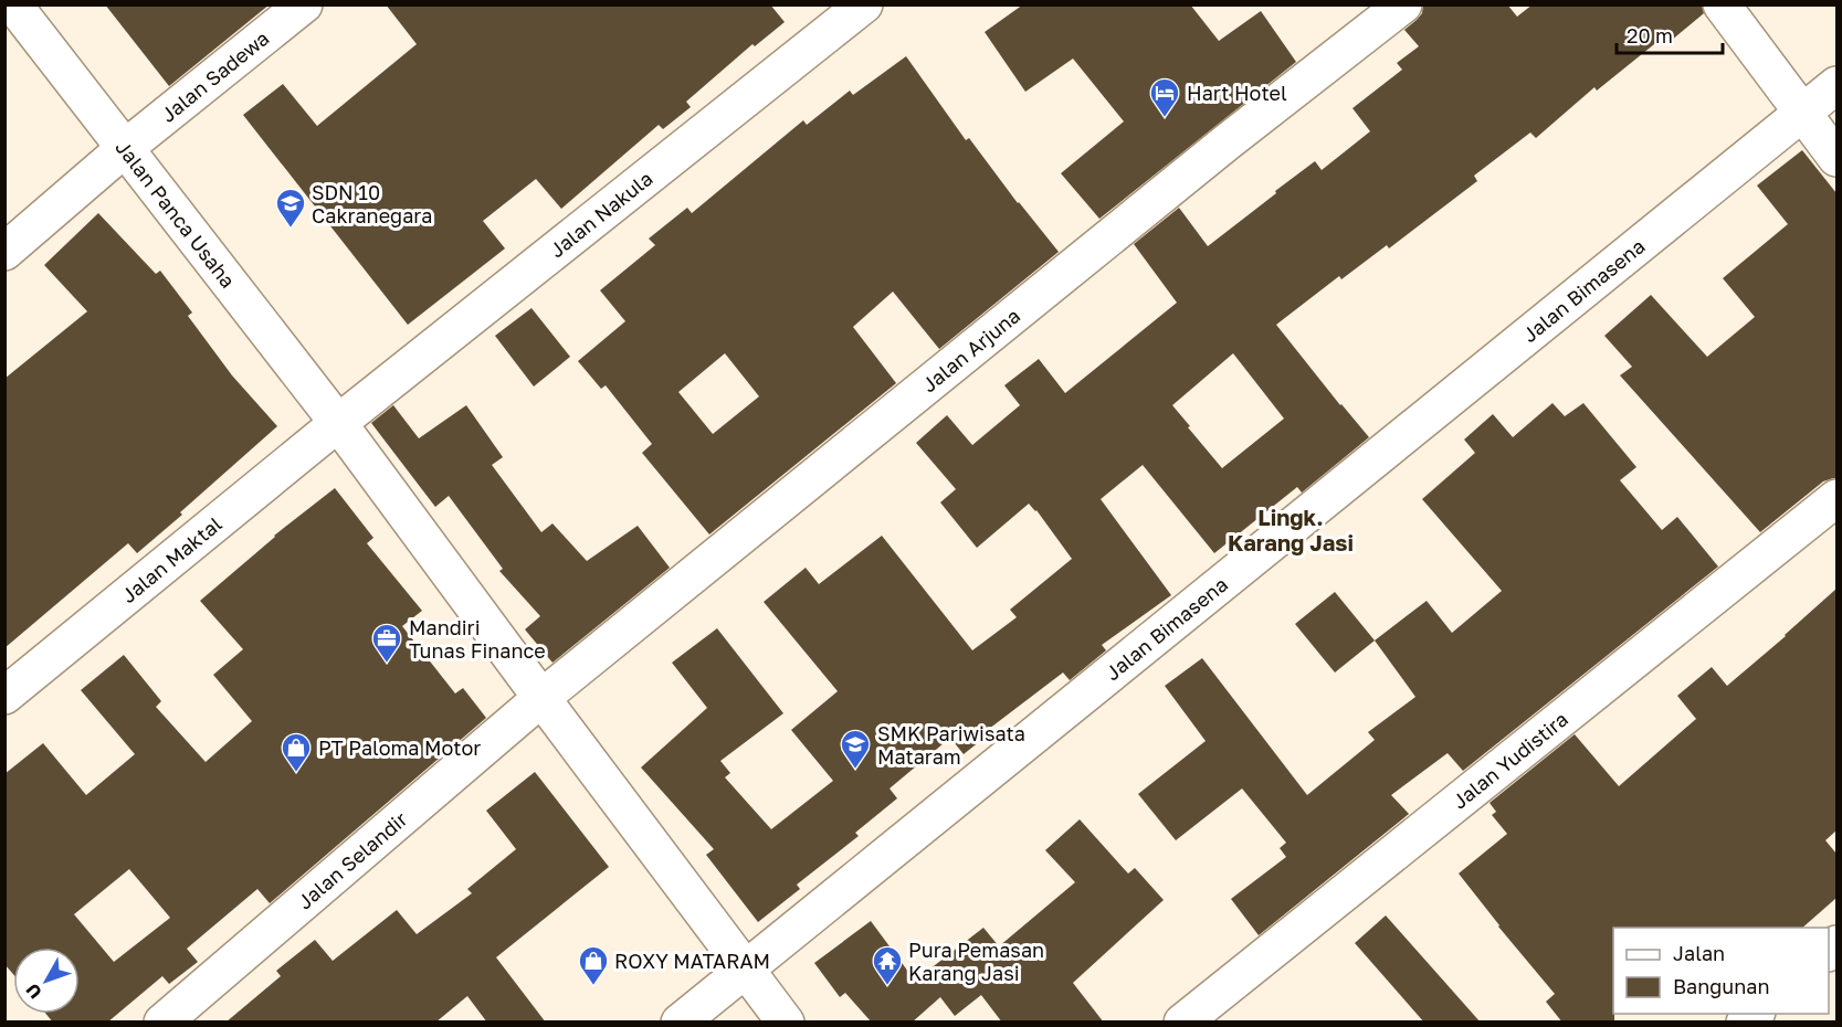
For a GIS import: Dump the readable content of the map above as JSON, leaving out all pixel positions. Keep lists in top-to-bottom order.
{
  "streets": {
    "street": [
      "Jalan Sadewa",
      "Jalan Panca Usaha",
      "Jalan Nakula",
      "Jalan Bimasena",
      "Jalan Arjuna",
      "Jalan Maktal",
      "Jalan Yudistira",
      "Jalan Selandir"
    ]
  },
  "crossings": [
    ["Jalan Sadewa", "Jalan Panca Usaha"],
    ["Jalan Panca Usaha", "Jalan Nakula"],
    ["Jalan Panca Usaha", "Jalan Bimasena"],
    ["Jalan Panca Usaha", "Jalan Arjuna"],
    ["Jalan Panca Usaha", "Jalan Maktal"],
    ["Jalan Panca Usaha", "Jalan Selandir"],
    ["Jalan Nakula", "Jalan Maktal"],
    ["Jalan Arjuna", "Jalan Selandir"]
  ],
  "districts": ["Lingk. Karang Jasi"],
  "places": {
    "hotel": ["Hart Hotel"],
    "school or university": ["SDN 10 Cakranegara", "SMK Pariwisata Mataram"],
    "office": ["Mandiri Tunas Finance"],
    "shop": ["PT Paloma Motor", "ROXY MATARAM"],
    "temple": ["Pura Pemasan Karang Jasi"]
  },
  "legend": ["Jalan", "Bangunan"],
  "scale_bar": "20 m",
  "north": "bottom left"
}
